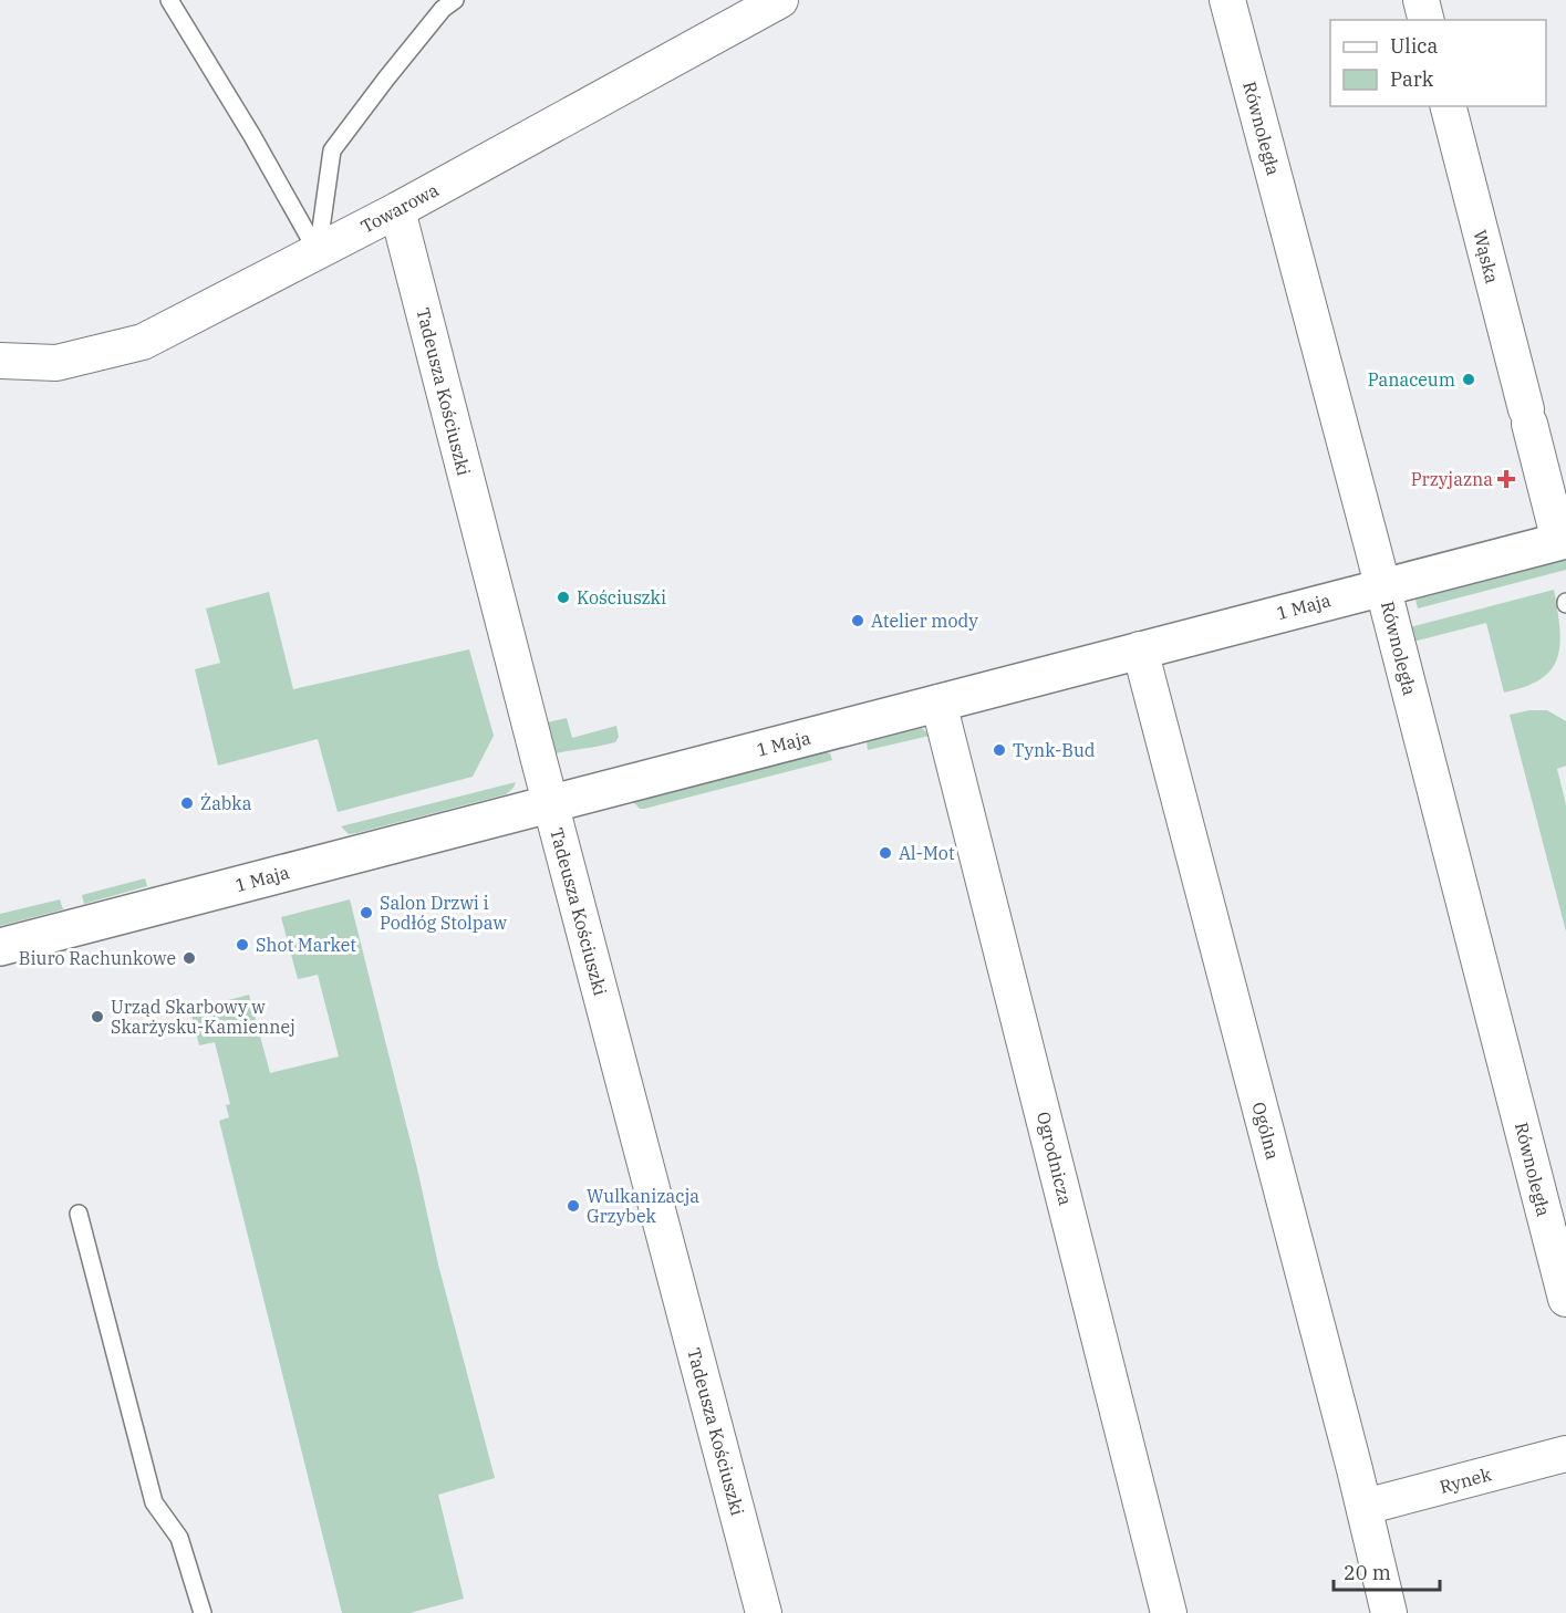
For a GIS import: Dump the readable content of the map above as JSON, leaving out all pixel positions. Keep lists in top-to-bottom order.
{
  "streets": {
    "street": [
      "Równoległa",
      "Towarowa",
      "Wąska",
      "Tadeusza Kościuszki",
      "1 Maja",
      "Ogólna",
      "Ogrodnicza",
      "Rynek"
    ]
  },
  "crossings": [
    ["Równoległa", "1 Maja"],
    ["Towarowa", "Tadeusza Kościuszki"],
    ["Wąska", "1 Maja"],
    ["Tadeusza Kościuszki", "1 Maja"],
    ["1 Maja", "Ogólna"],
    ["1 Maja", "Ogrodnicza"],
    ["Ogólna", "Rynek"]
  ],
  "places": {
    "other": [
      "Panaceum",
      "Kościuszki",
      "Atelier mody",
      "Tynk-Bud",
      "Żabka",
      "Al-Mot",
      "Salon Drzwi i Podłóg Stolpaw",
      "Shot Market",
      "Biuro Rachunkowe",
      "Urząd Skarbowy w Skarżysku-Kamiennej",
      "Wulkanizacja Grzybek"
    ],
    "health": ["Przyjazna"]
  },
  "legend": ["Ulica", "Park"],
  "scale_bar": "20 m"
}
